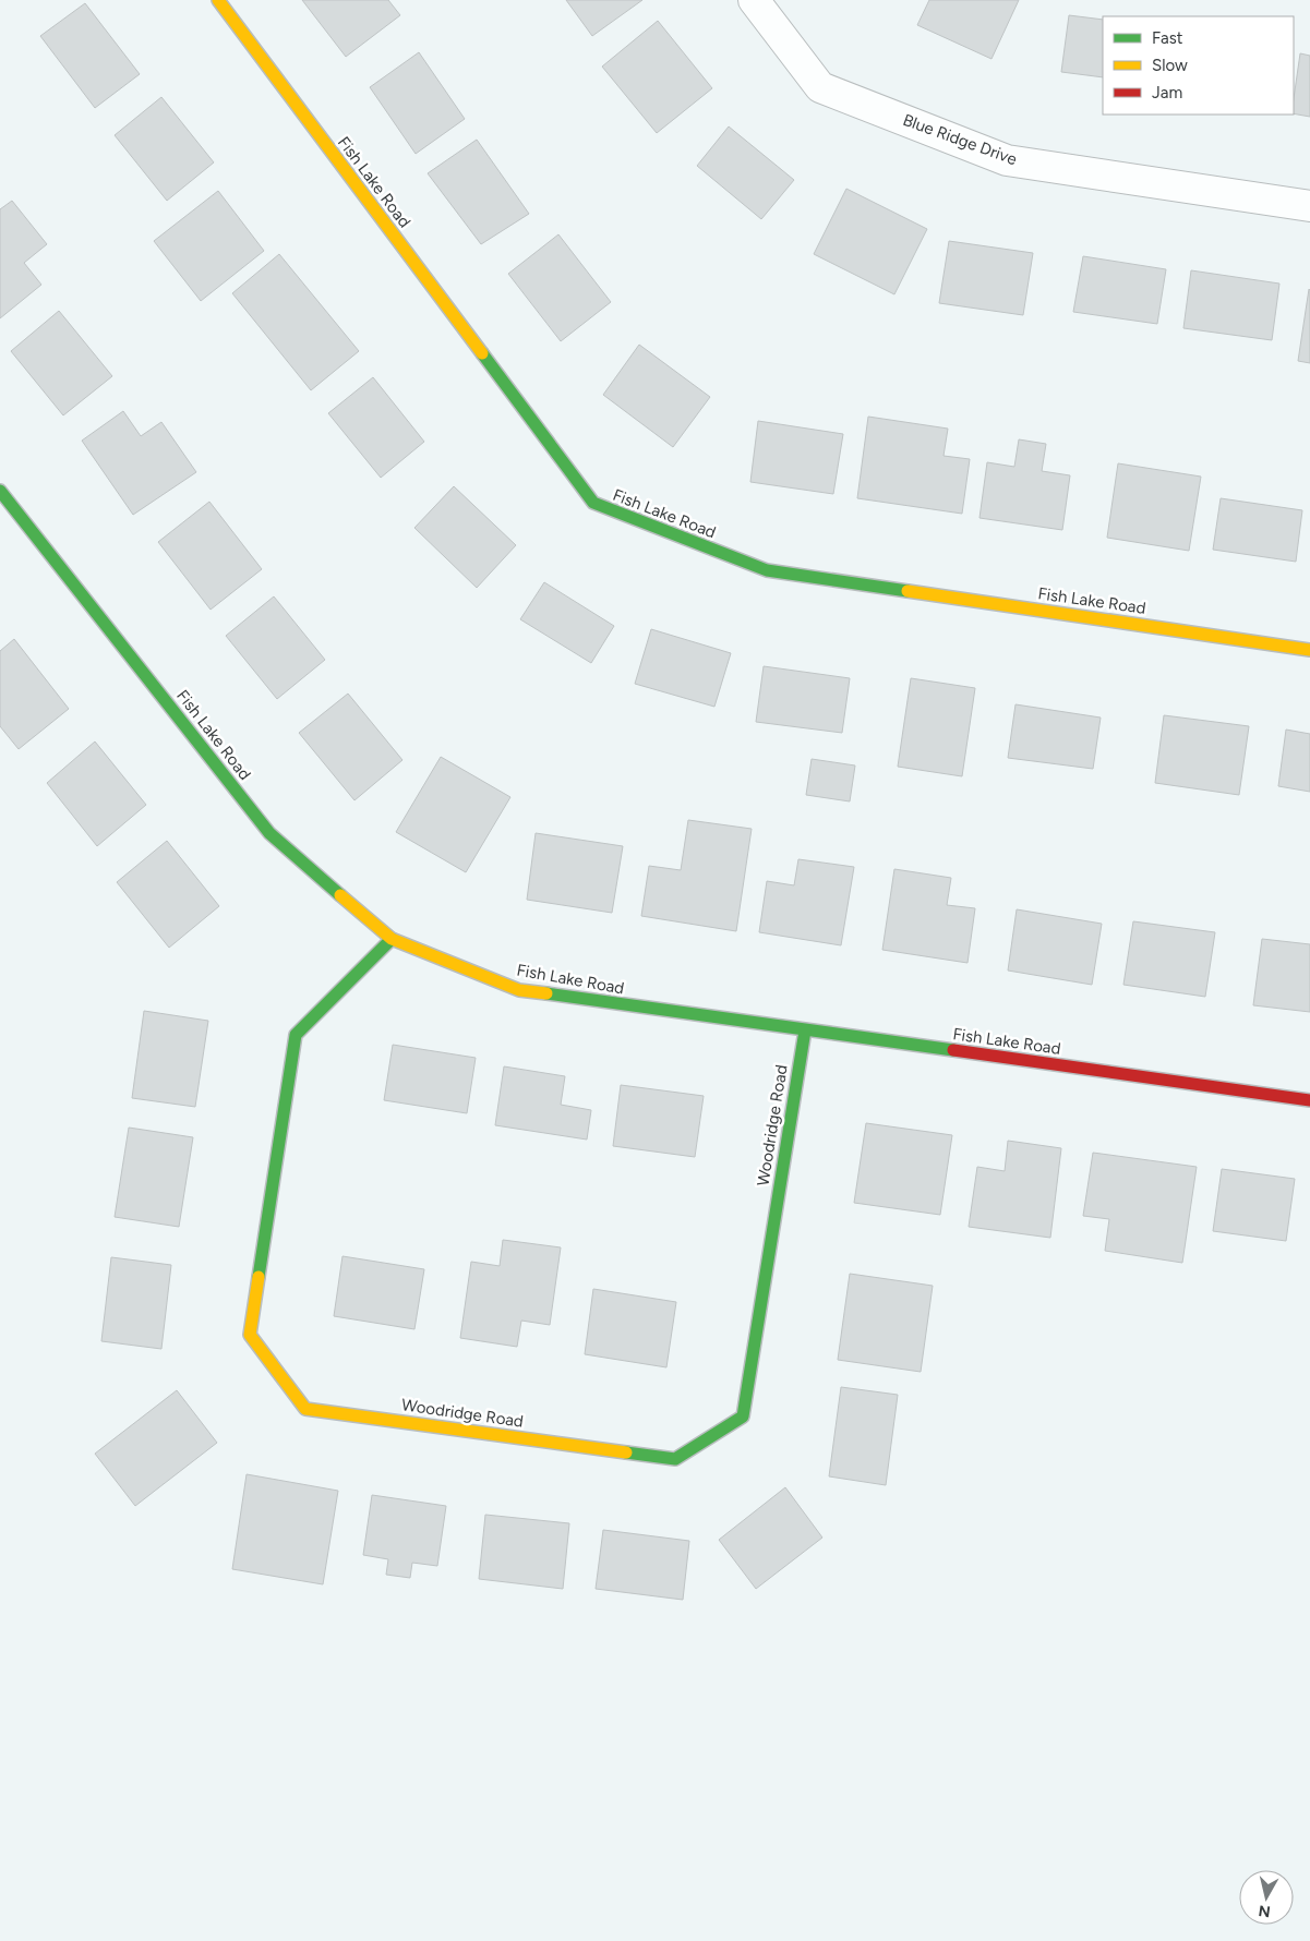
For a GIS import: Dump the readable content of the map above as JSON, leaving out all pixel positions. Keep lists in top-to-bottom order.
{
  "streets": {
    "street": ["Blue Ridge Drive", "Fish Lake Road", "Woodridge Road"]
  },
  "crossings": [
    ["Fish Lake Road", "Woodridge Road"]
  ],
  "legend": ["Fast", "Slow", "Jam"],
  "north": "bottom"
}
